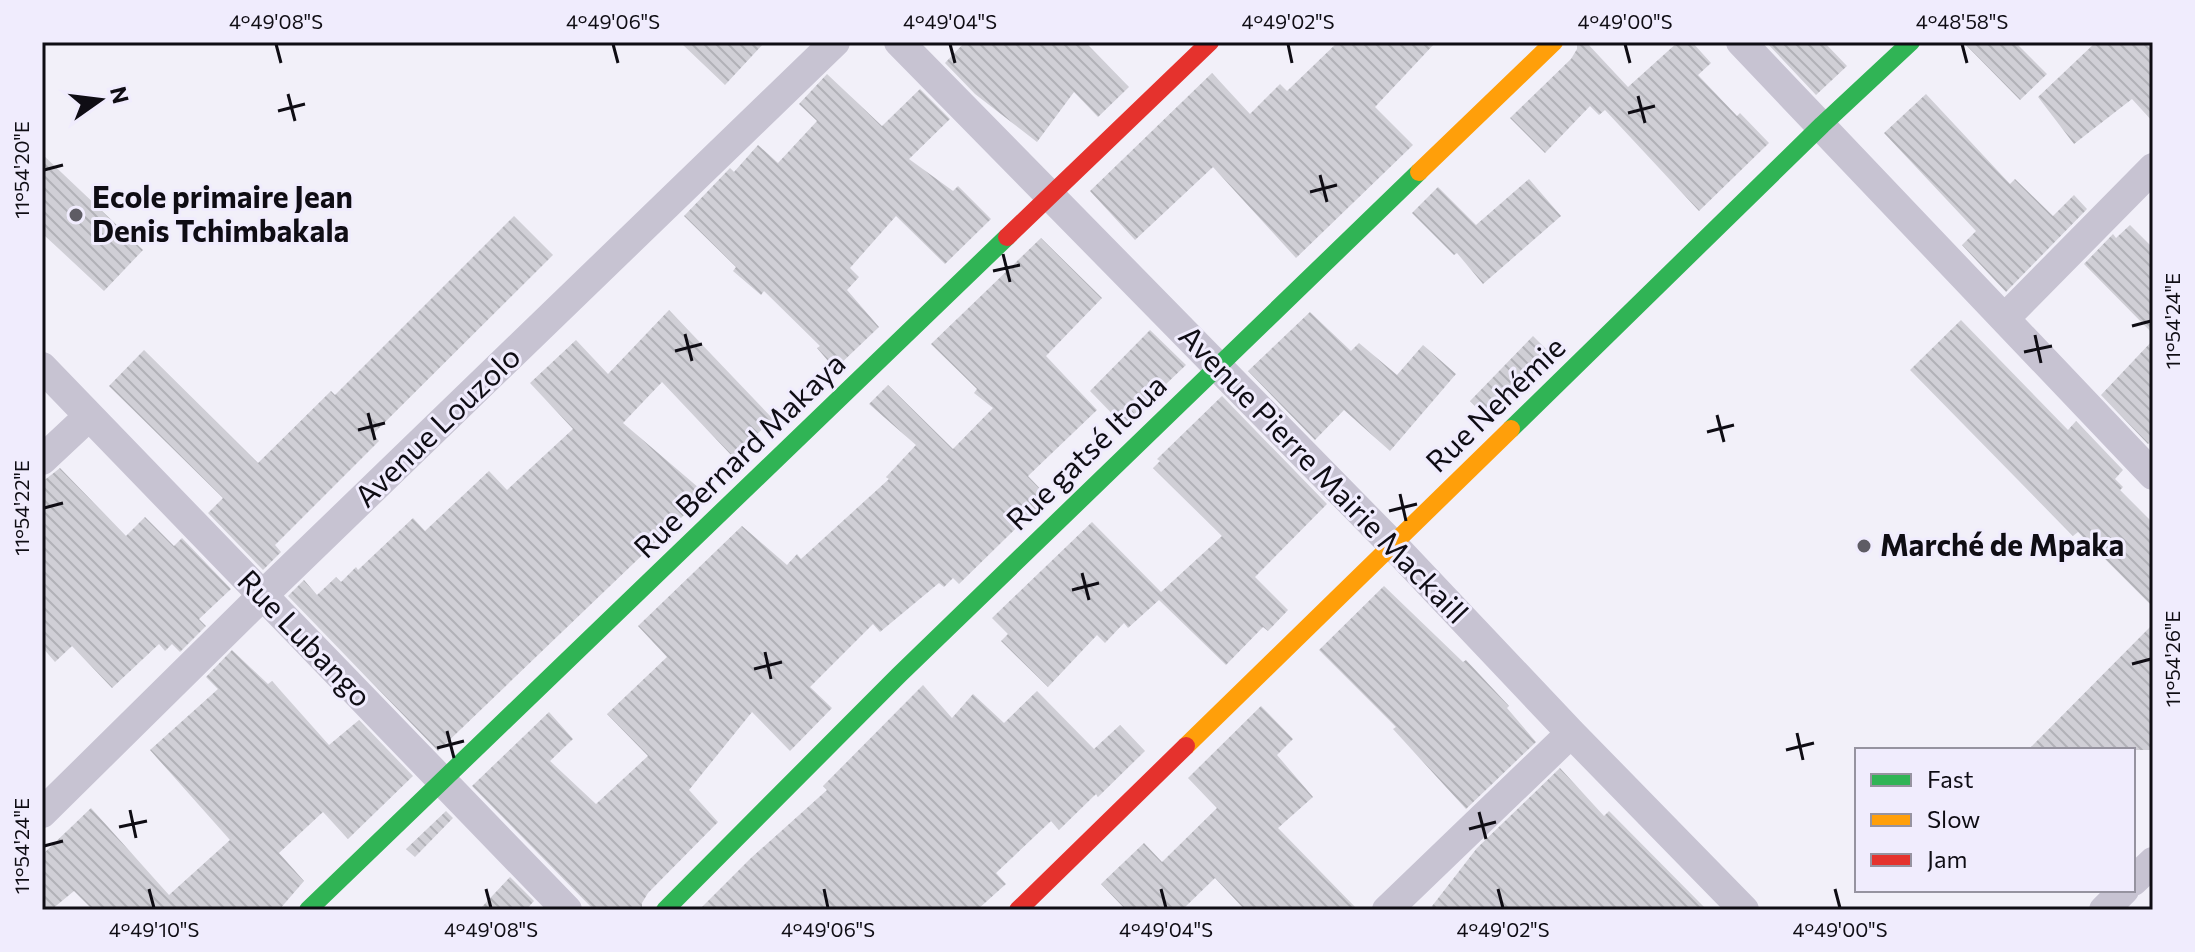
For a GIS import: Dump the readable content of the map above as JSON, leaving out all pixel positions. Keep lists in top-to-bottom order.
{
  "streets": {
    "street": [
      "Rue Nehémie",
      "Avenue Louzolo",
      "Rue gatsé Itoua",
      "Rue Bernard Makaya",
      "Avenue Pierre Mairie Mackaill",
      "Rue Lubango"
    ]
  },
  "crossings": [
    ["Rue Nehémie", "Avenue Pierre Mairie Mackaill"],
    ["Avenue Louzolo", "Rue Lubango"],
    ["Rue gatsé Itoua", "Avenue Pierre Mairie Mackaill"],
    ["Rue Bernard Makaya", "Avenue Pierre Mairie Mackaill"],
    ["Rue Bernard Makaya", "Rue Lubango"]
  ],
  "places": ["Ecole primaire Jean Denis Tchimbakala", "Marché de Mpaka"],
  "legend": ["Fast", "Slow", "Jam"],
  "north": "right",
  "coordinates": [
    "4°49'08\"S",
    "4°49'06\"S",
    "4°49'04\"S",
    "4°49'02\"S",
    "4°49'00\"S",
    "4°48'58\"S",
    "11°54'20\"E",
    "11°54'24\"E",
    "11°54'22\"E",
    "11°54'26\"E",
    "4°49'10\"S"
  ]
}
